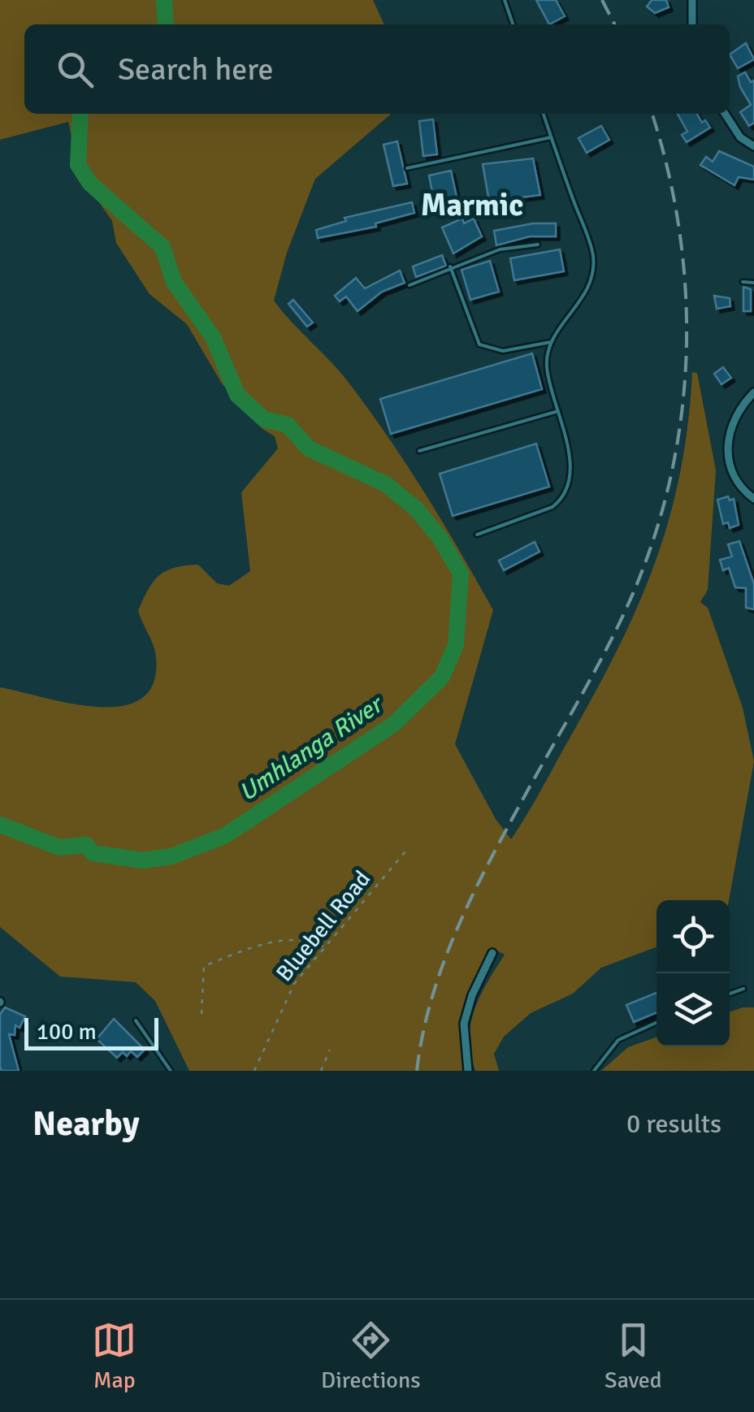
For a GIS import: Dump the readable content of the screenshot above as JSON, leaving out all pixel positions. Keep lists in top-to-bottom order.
{
  "streets": {
    "path": ["Bluebell Road"]
  },
  "districts": ["Marmic"],
  "water": ["Umhlanga River"],
  "scale_bar": "100 m",
  "page": {
    "search": "Search here",
    "scale": "100 m",
    "heading": ["Nearby", "0 results"],
    "nav": ["Map", "Directions", "Saved"]
  }
}
